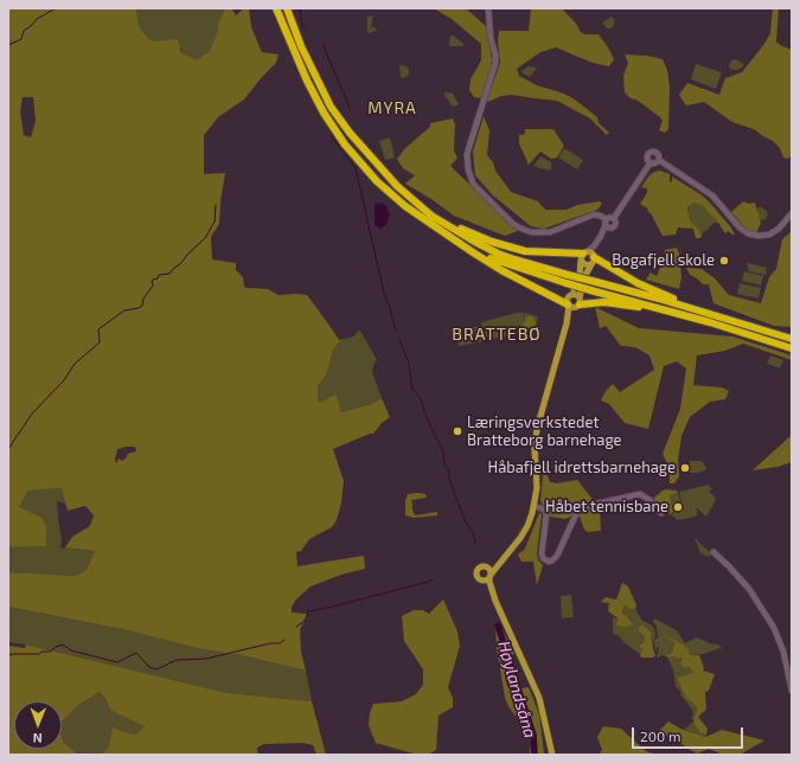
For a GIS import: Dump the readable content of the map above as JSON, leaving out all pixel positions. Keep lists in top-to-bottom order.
{
  "districts": ["MYRA", "BRATTEBØ"],
  "water": ["Høylandsåna"],
  "places": [
    "Bogafjell skole",
    "Læringsverkstedet Bratteborg barnehage",
    "Håbafjell idrettsbarnehage",
    "Håbet tennisbane"
  ],
  "scale_bar": "200 m",
  "north": "bottom"
}
